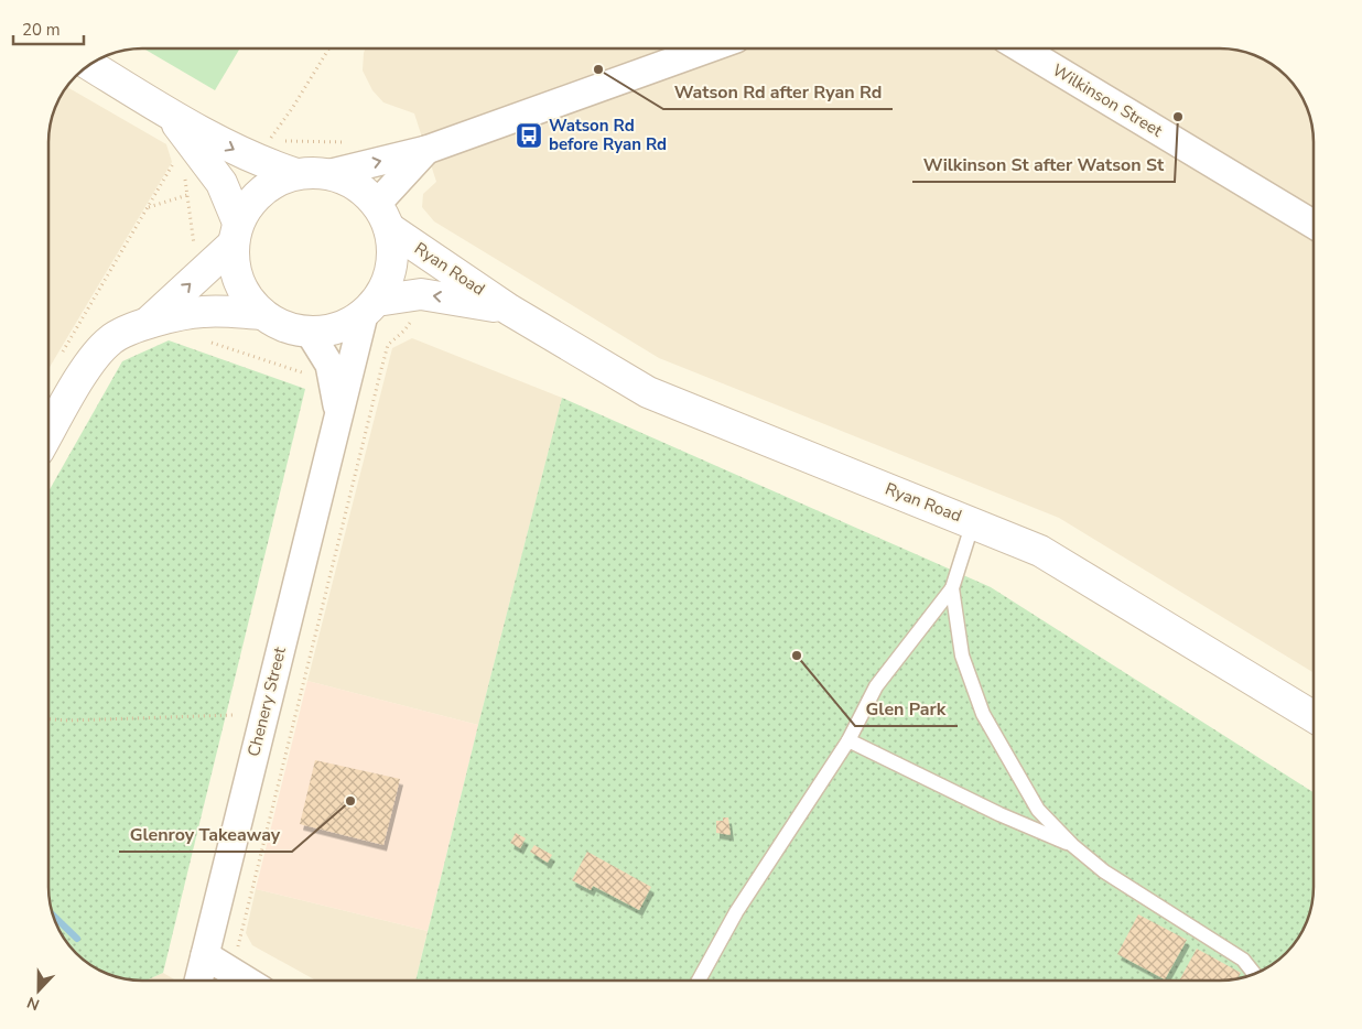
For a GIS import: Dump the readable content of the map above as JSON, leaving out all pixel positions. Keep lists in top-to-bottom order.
{
  "streets": {
    "street": ["Wilkinson Street", "Ryan Road", "Chenery Street"]
  },
  "crossings": [
    ["Ryan Road", "Chenery Street"]
  ],
  "places": {
    "other": [
      "Watson Rd after Ryan Rd",
      "Wilkinson St after Watson St",
      "Glen Park",
      "Glenroy Takeaway"
    ],
    "bus stop": ["Watson Rd before Ryan Rd"]
  },
  "scale_bar": "20 m",
  "north": "bottom"
}
